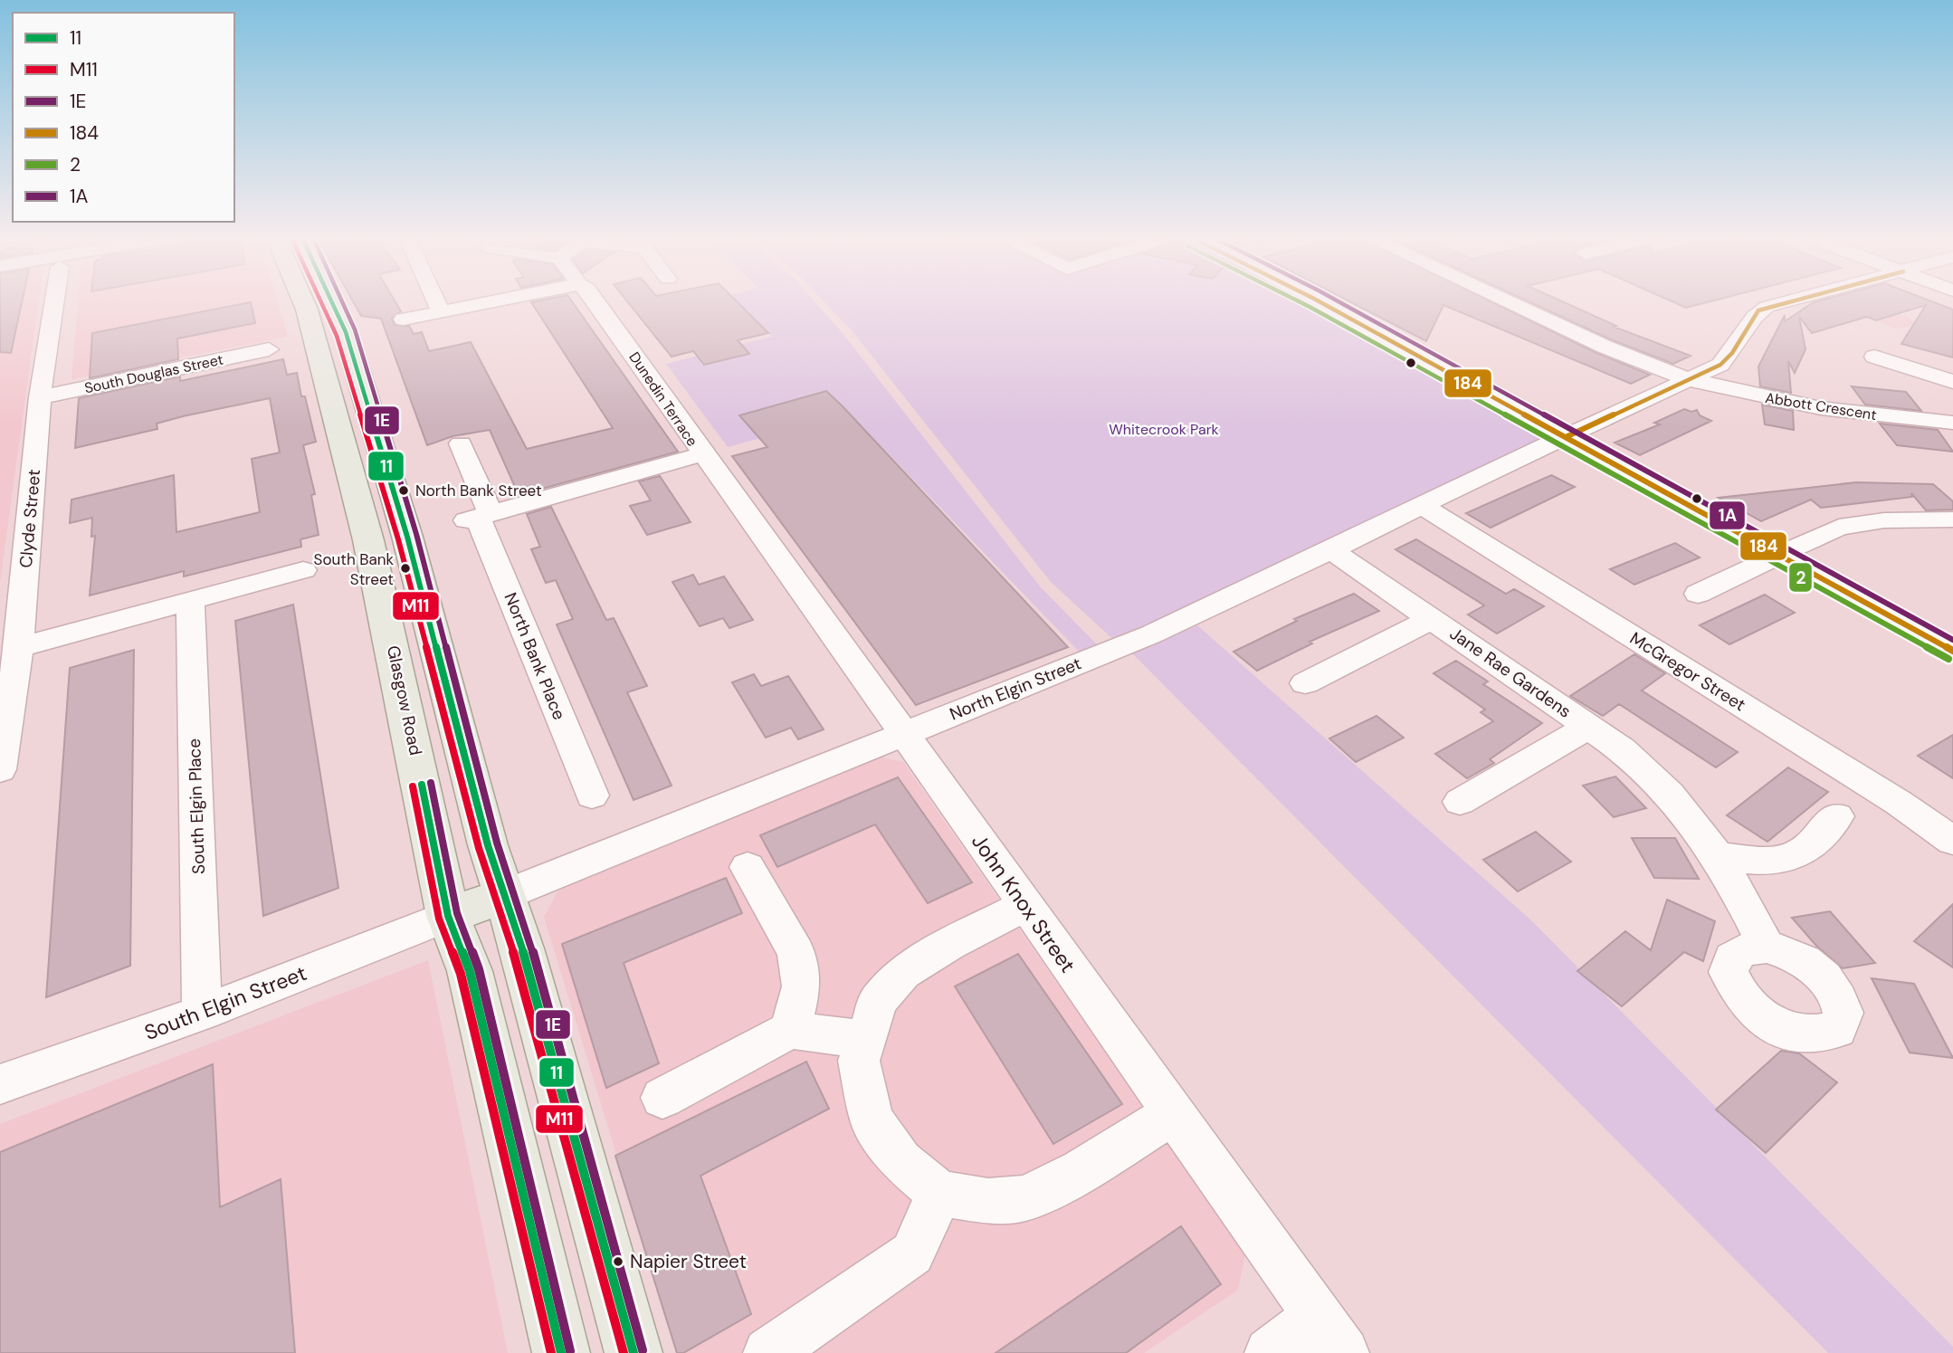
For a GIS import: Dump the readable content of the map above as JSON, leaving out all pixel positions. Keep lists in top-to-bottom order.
{
  "streets": {
    "main road": ["Glasgow Road"],
    "street": [
      "South Douglas Street",
      "Dunedin Terrace",
      "Abbott Crescent",
      "Clyde Street",
      "North Bank Place",
      "McGregor Street",
      "Jane Rae Gardens",
      "North Elgin Street",
      "South Elgin Place",
      "John Knox Street",
      "South Elgin Street"
    ]
  },
  "crossings": [
    ["South Douglas Street", "Clyde Street"],
    ["Dunedin Terrace", "John Knox Street"],
    ["Abbott Crescent", "North Elgin Street"],
    ["McGregor Street", "North Elgin Street"],
    ["Jane Rae Gardens", "North Elgin Street"],
    ["North Elgin Street", "John Knox Street"],
    ["Glasgow Road", "South Elgin Street"],
    ["South Elgin Place", "South Elgin Street"]
  ],
  "parks": ["Whitecrook Park"],
  "places": ["North Bank Street", "South Bank Street", "Napier Street"],
  "lines": [
    "transit line 11",
    "transit line M11",
    "transit line 1E",
    "transit line 184",
    "transit line 2",
    "transit line 1A"
  ],
  "legend": [
    "11",
    "M11",
    "1E",
    "184",
    "2",
    "1A"
  ]
}
